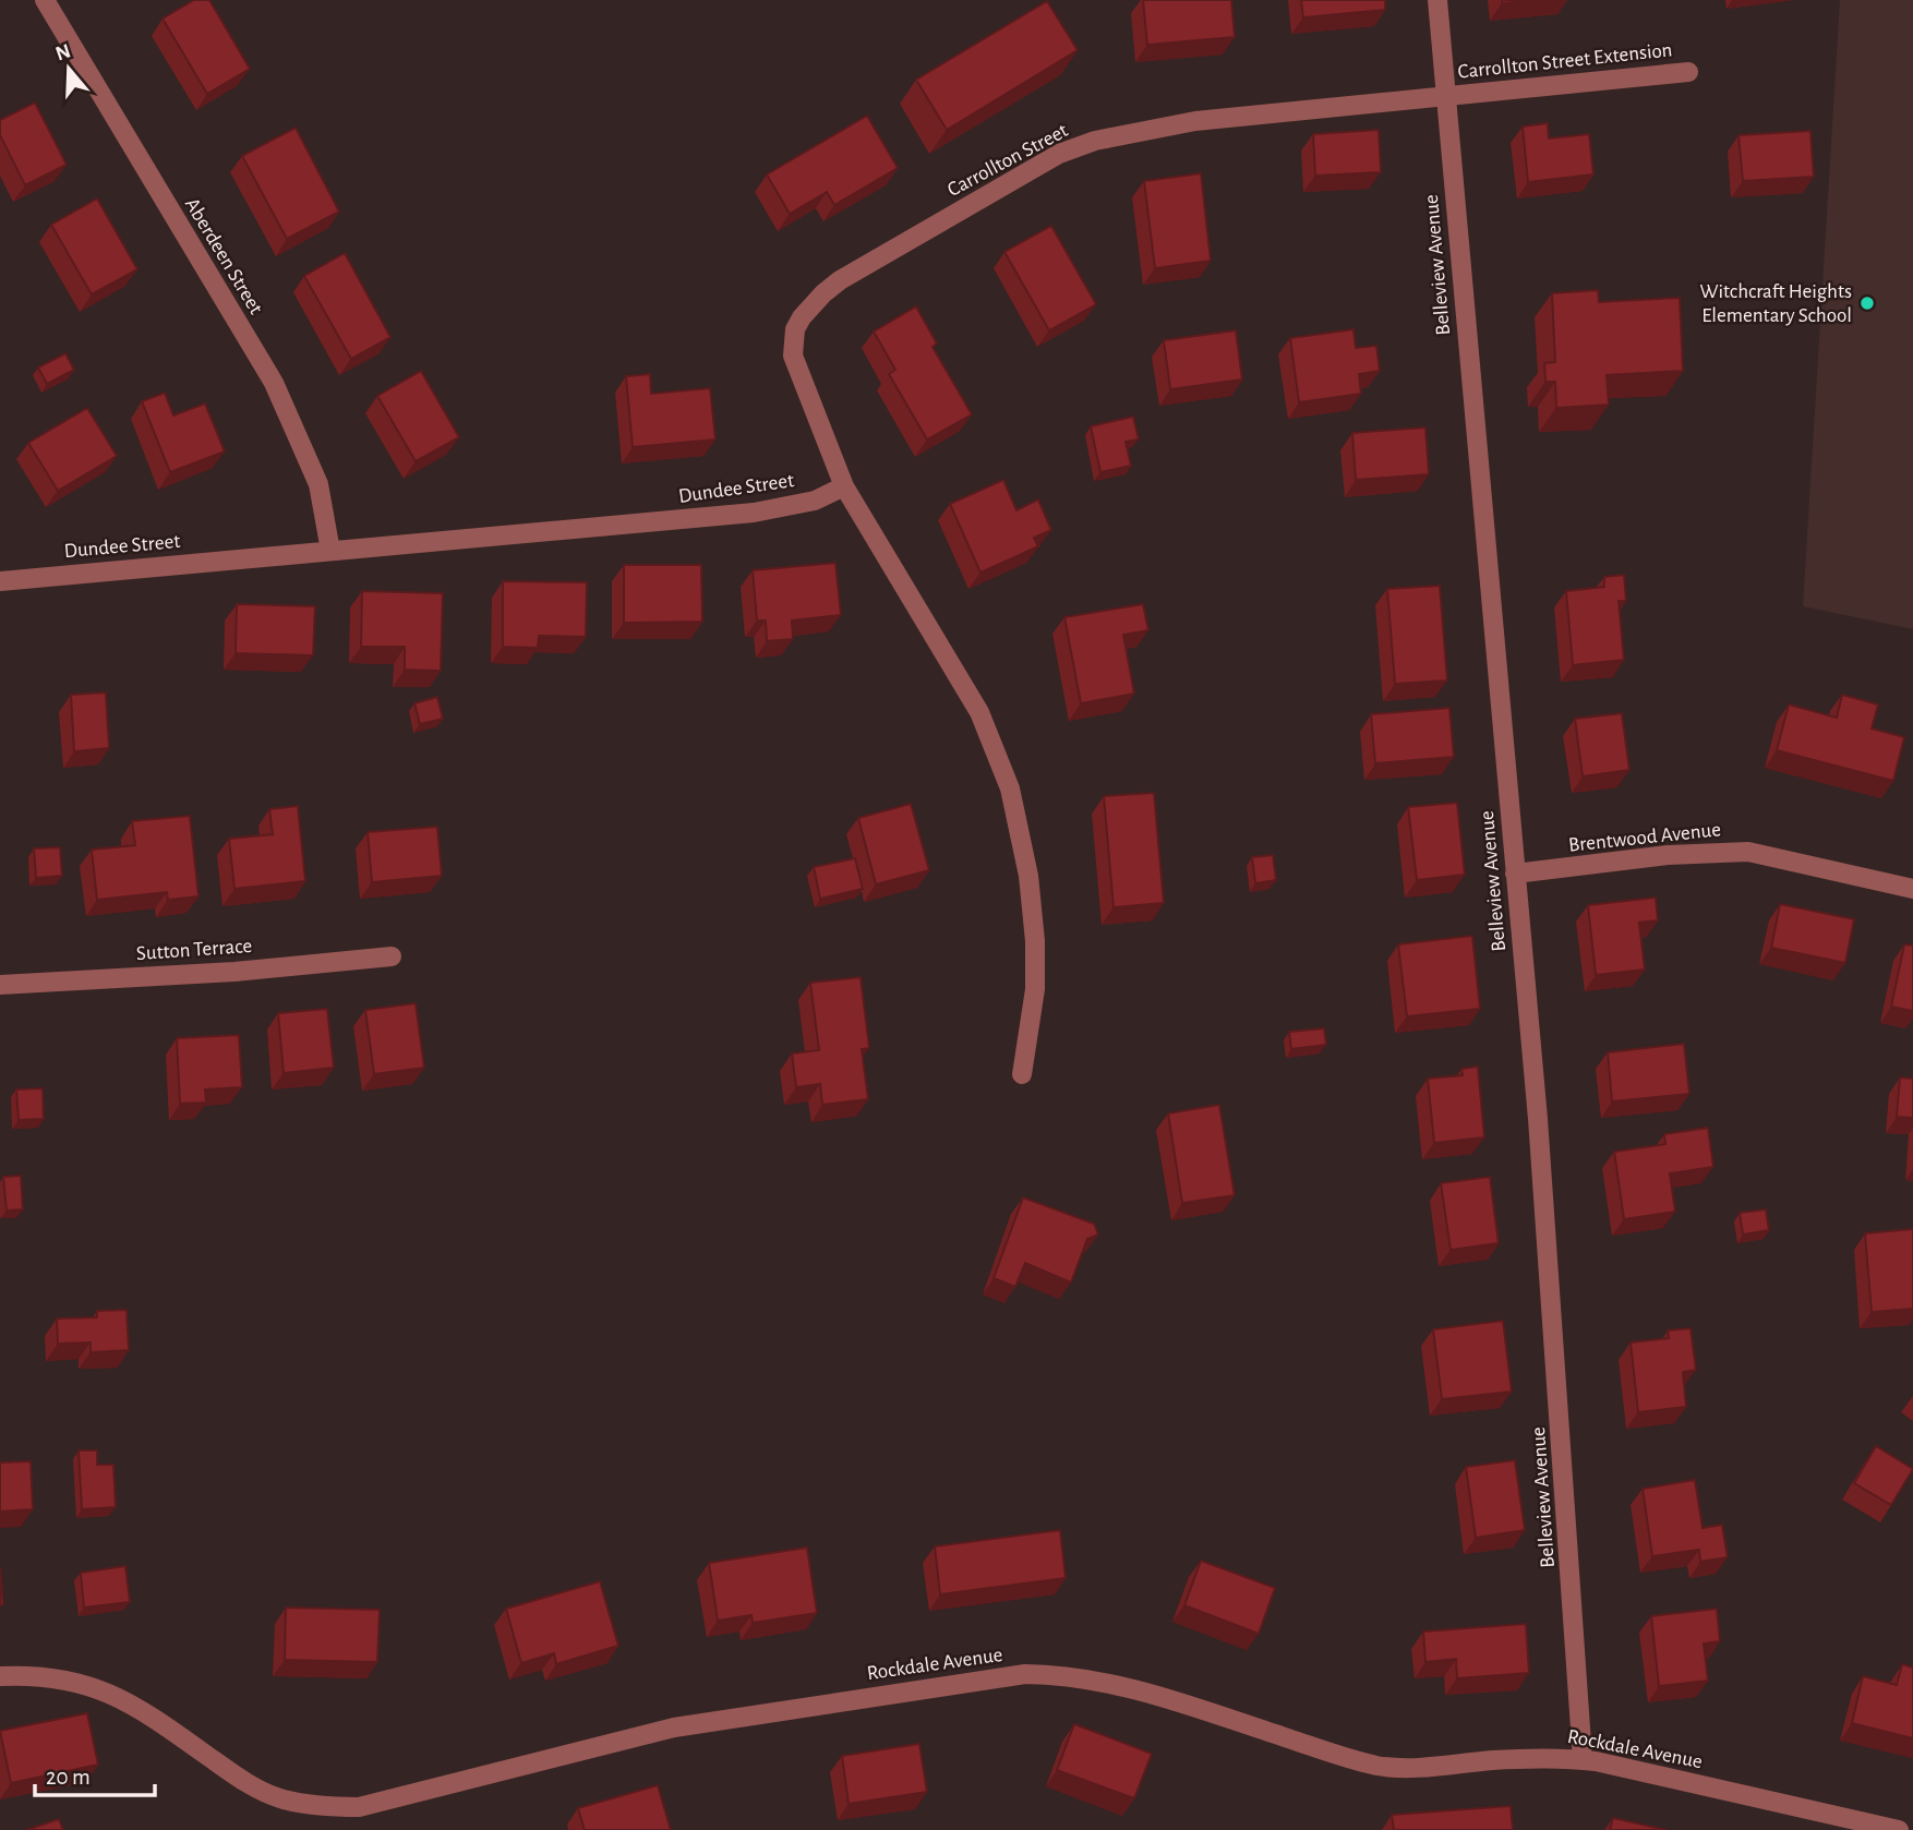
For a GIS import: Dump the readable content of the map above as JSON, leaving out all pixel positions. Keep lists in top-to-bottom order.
{
  "streets": {
    "street": [
      "Carrollton Street Extension",
      "Carrollton Street",
      "Aberdeen Street",
      "Belleview Avenue",
      "Dundee Street",
      "Brentwood Avenue",
      "Sutton Terrace",
      "Rockdale Avenue"
    ]
  },
  "crossings": [
    ["Carrollton Street Extension", "Carrollton Street"],
    ["Carrollton Street Extension", "Belleview Avenue"],
    ["Carrollton Street", "Belleview Avenue"],
    ["Carrollton Street", "Dundee Street"],
    ["Aberdeen Street", "Dundee Street"],
    ["Belleview Avenue", "Brentwood Avenue"],
    ["Belleview Avenue", "Rockdale Avenue"]
  ],
  "places": ["Witchcraft Heights Elementary School"],
  "scale_bar": "20 m",
  "north": "top"
}
